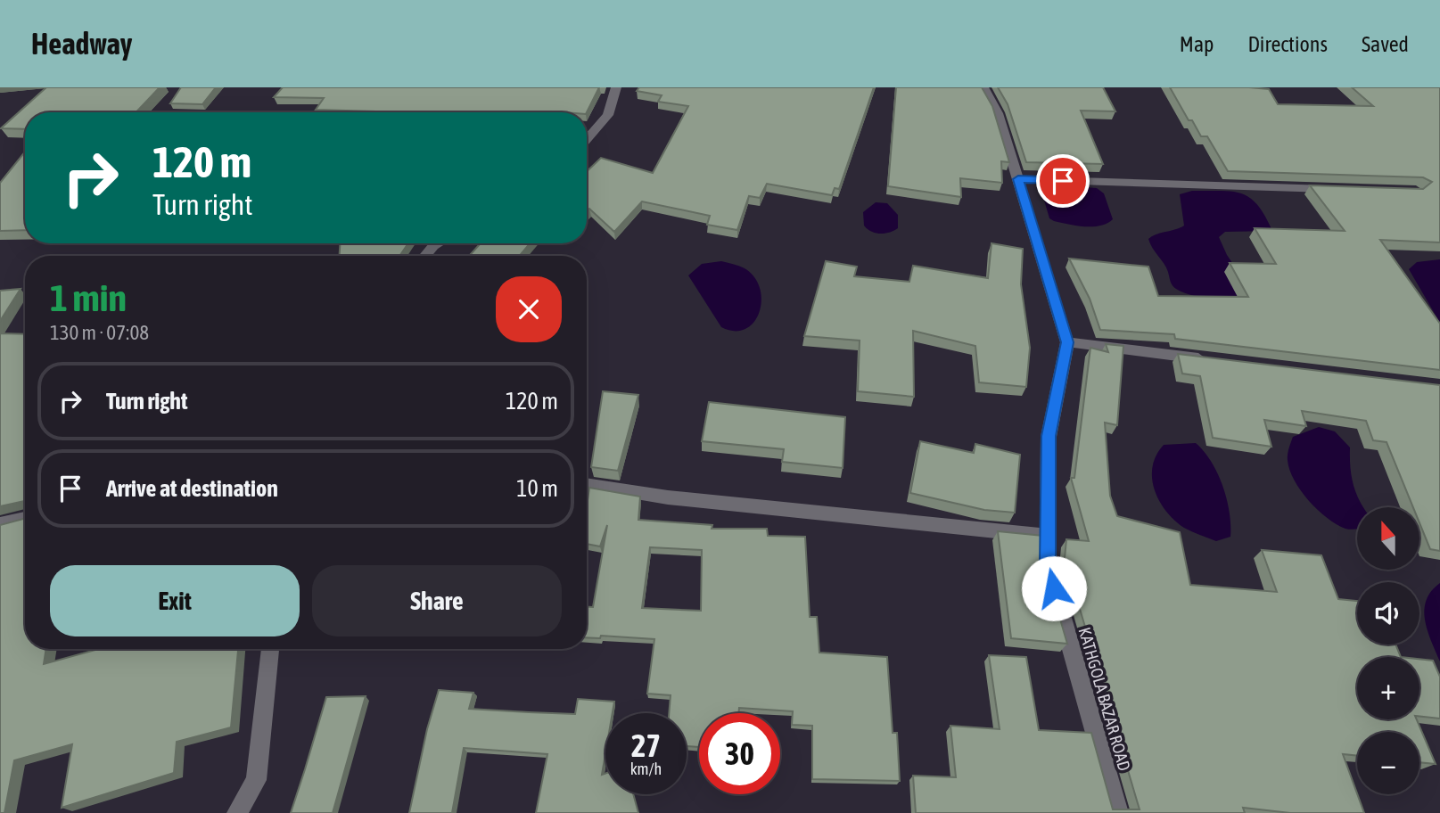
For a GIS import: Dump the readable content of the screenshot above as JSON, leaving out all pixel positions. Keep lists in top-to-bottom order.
{
  "streets": {
    "street": ["KATHGOLA BAZAR ROAD"]
  },
  "north": "top",
  "page": {
    "header": "Headway",
    "nav": ["Map", "Directions", "Saved"],
    "turn": ["120 m", "Turn right"],
    "heading": ["1 min", "130 m · 07:08"],
    "list": [
      {
        "name": "Turn right",
        "value": "120 m"
      },
      {
        "name": "Arrive at destination",
        "value": "10 m"
      }
    ],
    "map_buttons": ["+", "−"],
    "buttons": ["Exit", "Share"],
    "speed": "27 km/h",
    "limit": "30"
  }
}
